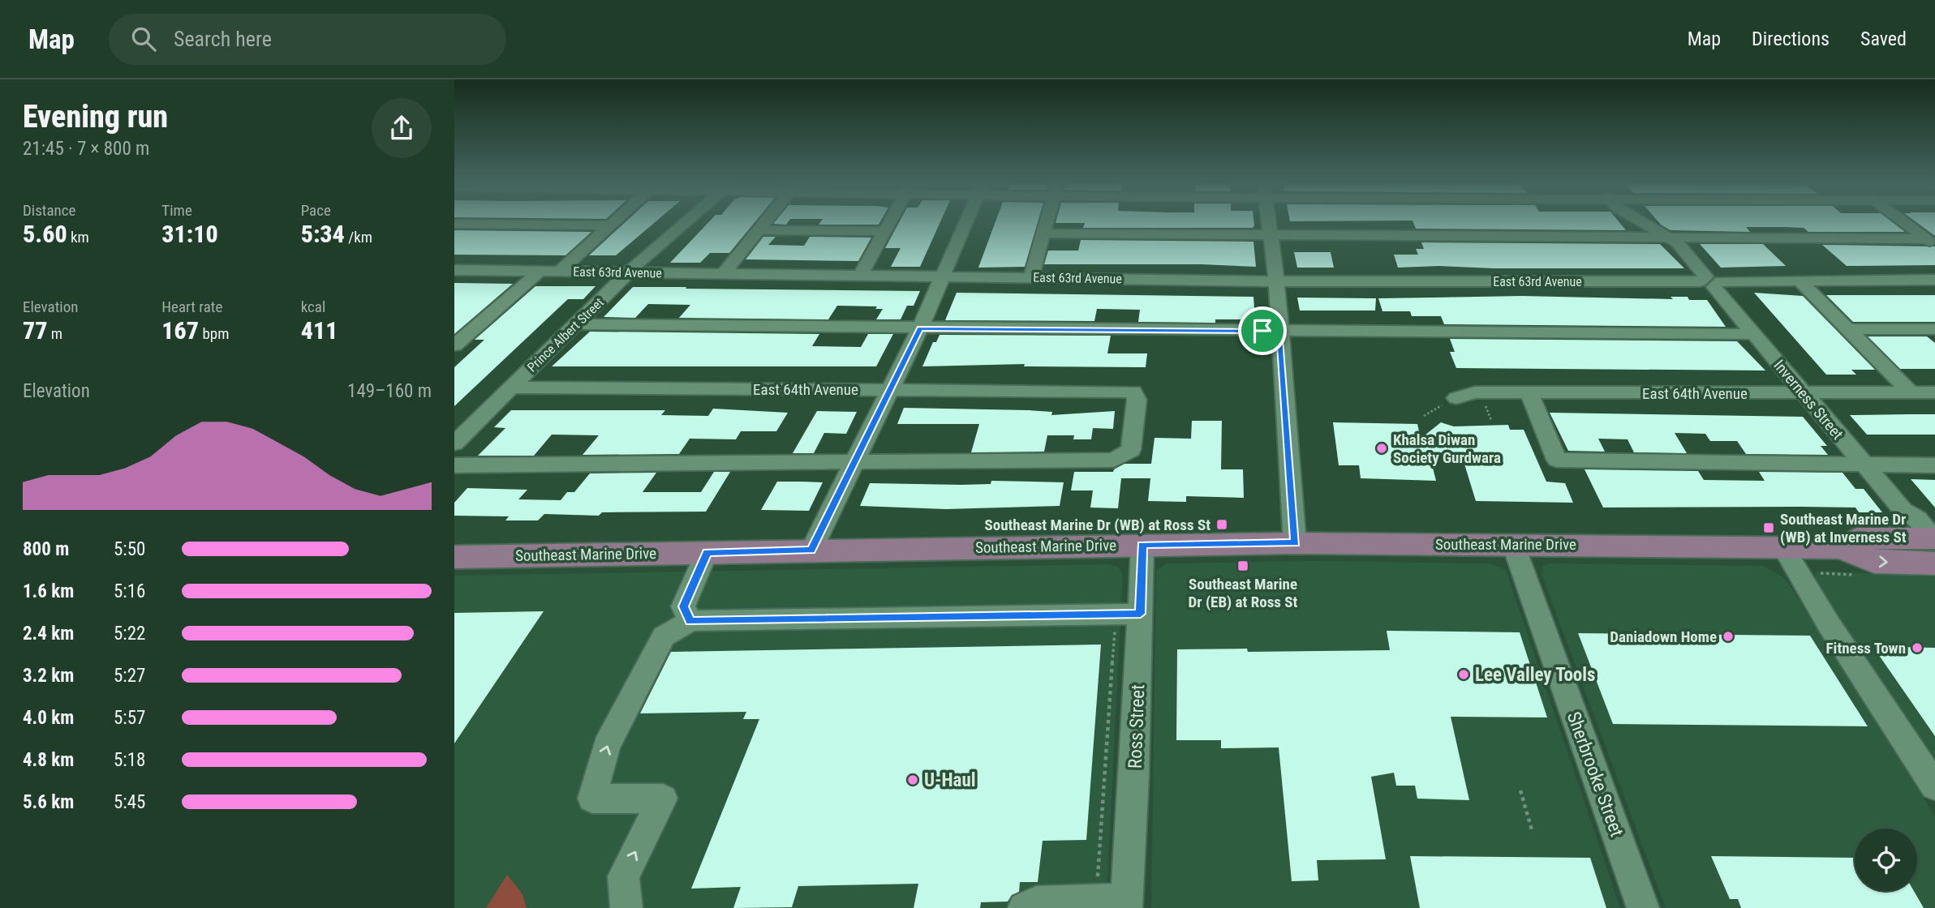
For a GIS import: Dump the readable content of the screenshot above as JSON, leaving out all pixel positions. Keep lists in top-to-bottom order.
{
  "streets": {
    "main road": ["Southeast Marine Drive"],
    "street": [
      "East 63rd Avenue",
      "Prince Albert Street",
      "East 64th Avenue",
      "Inverness Street",
      "Ross Street",
      "Sherbrooke Street"
    ]
  },
  "crossings": [
    ["East 63rd Avenue", "Prince Albert Street"],
    ["East 63rd Avenue", "Inverness Street"],
    ["Prince Albert Street", "East 64th Avenue"],
    ["East 64th Avenue", "Inverness Street"],
    ["Inverness Street", "Southeast Marine Drive"],
    ["Southeast Marine Drive", "Ross Street"],
    ["Southeast Marine Drive", "Sherbrooke Street"]
  ],
  "places": {
    "other": [
      "Khalsa Diwan Society Gurdwara",
      "Daniadown Home",
      "Fitness Town",
      "Lee Valley Tools",
      "U-Haul"
    ],
    "transit": ["Southeast Marine Dr (WB) at Ross St", "Southeast Marine Dr (WB) at Inverness St", "Southeast Marine Dr (EB) at Ross St"]
  },
  "page": {
    "header": "Map",
    "search": "Search here",
    "nav": ["Map", "Directions", "Saved"],
    "heading": ["Evening run", "21:45 · 7 × 800 m"],
    "stats": [
      ["Distance", "5.60 km"],
      ["Time", "31:10"],
      ["Pace", "5:34 /km"],
      ["Elevation", "77 m"],
      ["Heart rate", "167 bpm"],
      ["kcal", "411"]
    ],
    "chart": ["Elevation", "149–160 m"],
    "list": [
      {
        "name": "800 m",
        "note": "5:50"
      },
      {
        "name": "1.6 km",
        "note": "5:16"
      },
      {
        "name": "2.4 km",
        "note": "5:22"
      },
      {
        "name": "3.2 km",
        "note": "5:27"
      },
      {
        "name": "4.0 km",
        "note": "5:57"
      },
      {
        "name": "4.8 km",
        "note": "5:18"
      },
      {
        "name": "5.6 km",
        "note": "5:45"
      }
    ]
  }
}
